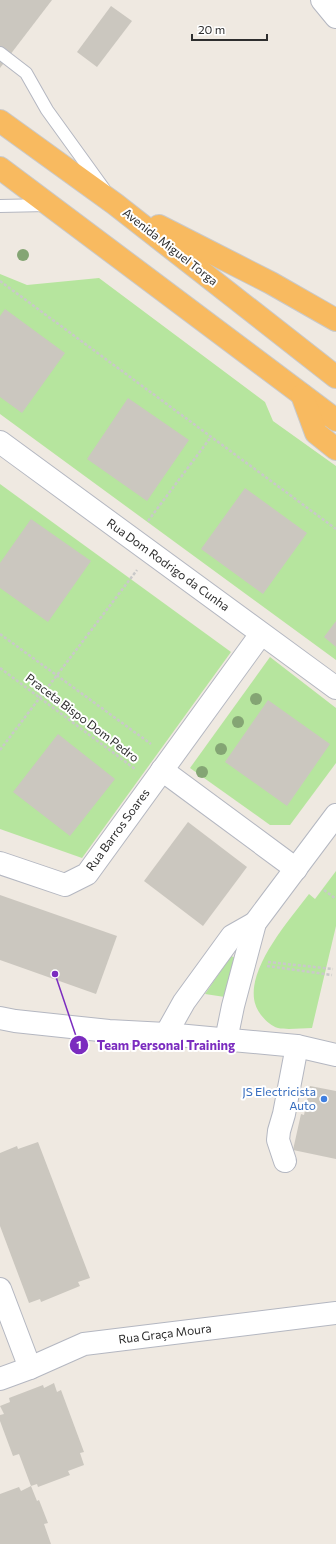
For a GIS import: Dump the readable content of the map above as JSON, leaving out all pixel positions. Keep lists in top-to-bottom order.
{
  "streets": {
    "highway": ["Avenida Miguel Torga"],
    "street": ["Rua Dom Rodrigo da Cunha", "Rua Barros Soares", "Rua Graça Moura"],
    "path": ["Praceta Bispo Dom Pedro"]
  },
  "crossings": [
    ["Rua Dom Rodrigo da Cunha", "Rua Barros Soares"],
    ["Praceta Bispo Dom Pedro", "Rua Barros Soares"]
  ],
  "places": ["Team Personal Training", "JS Electricista Auto"],
  "scale_bar": "20 m"
}
